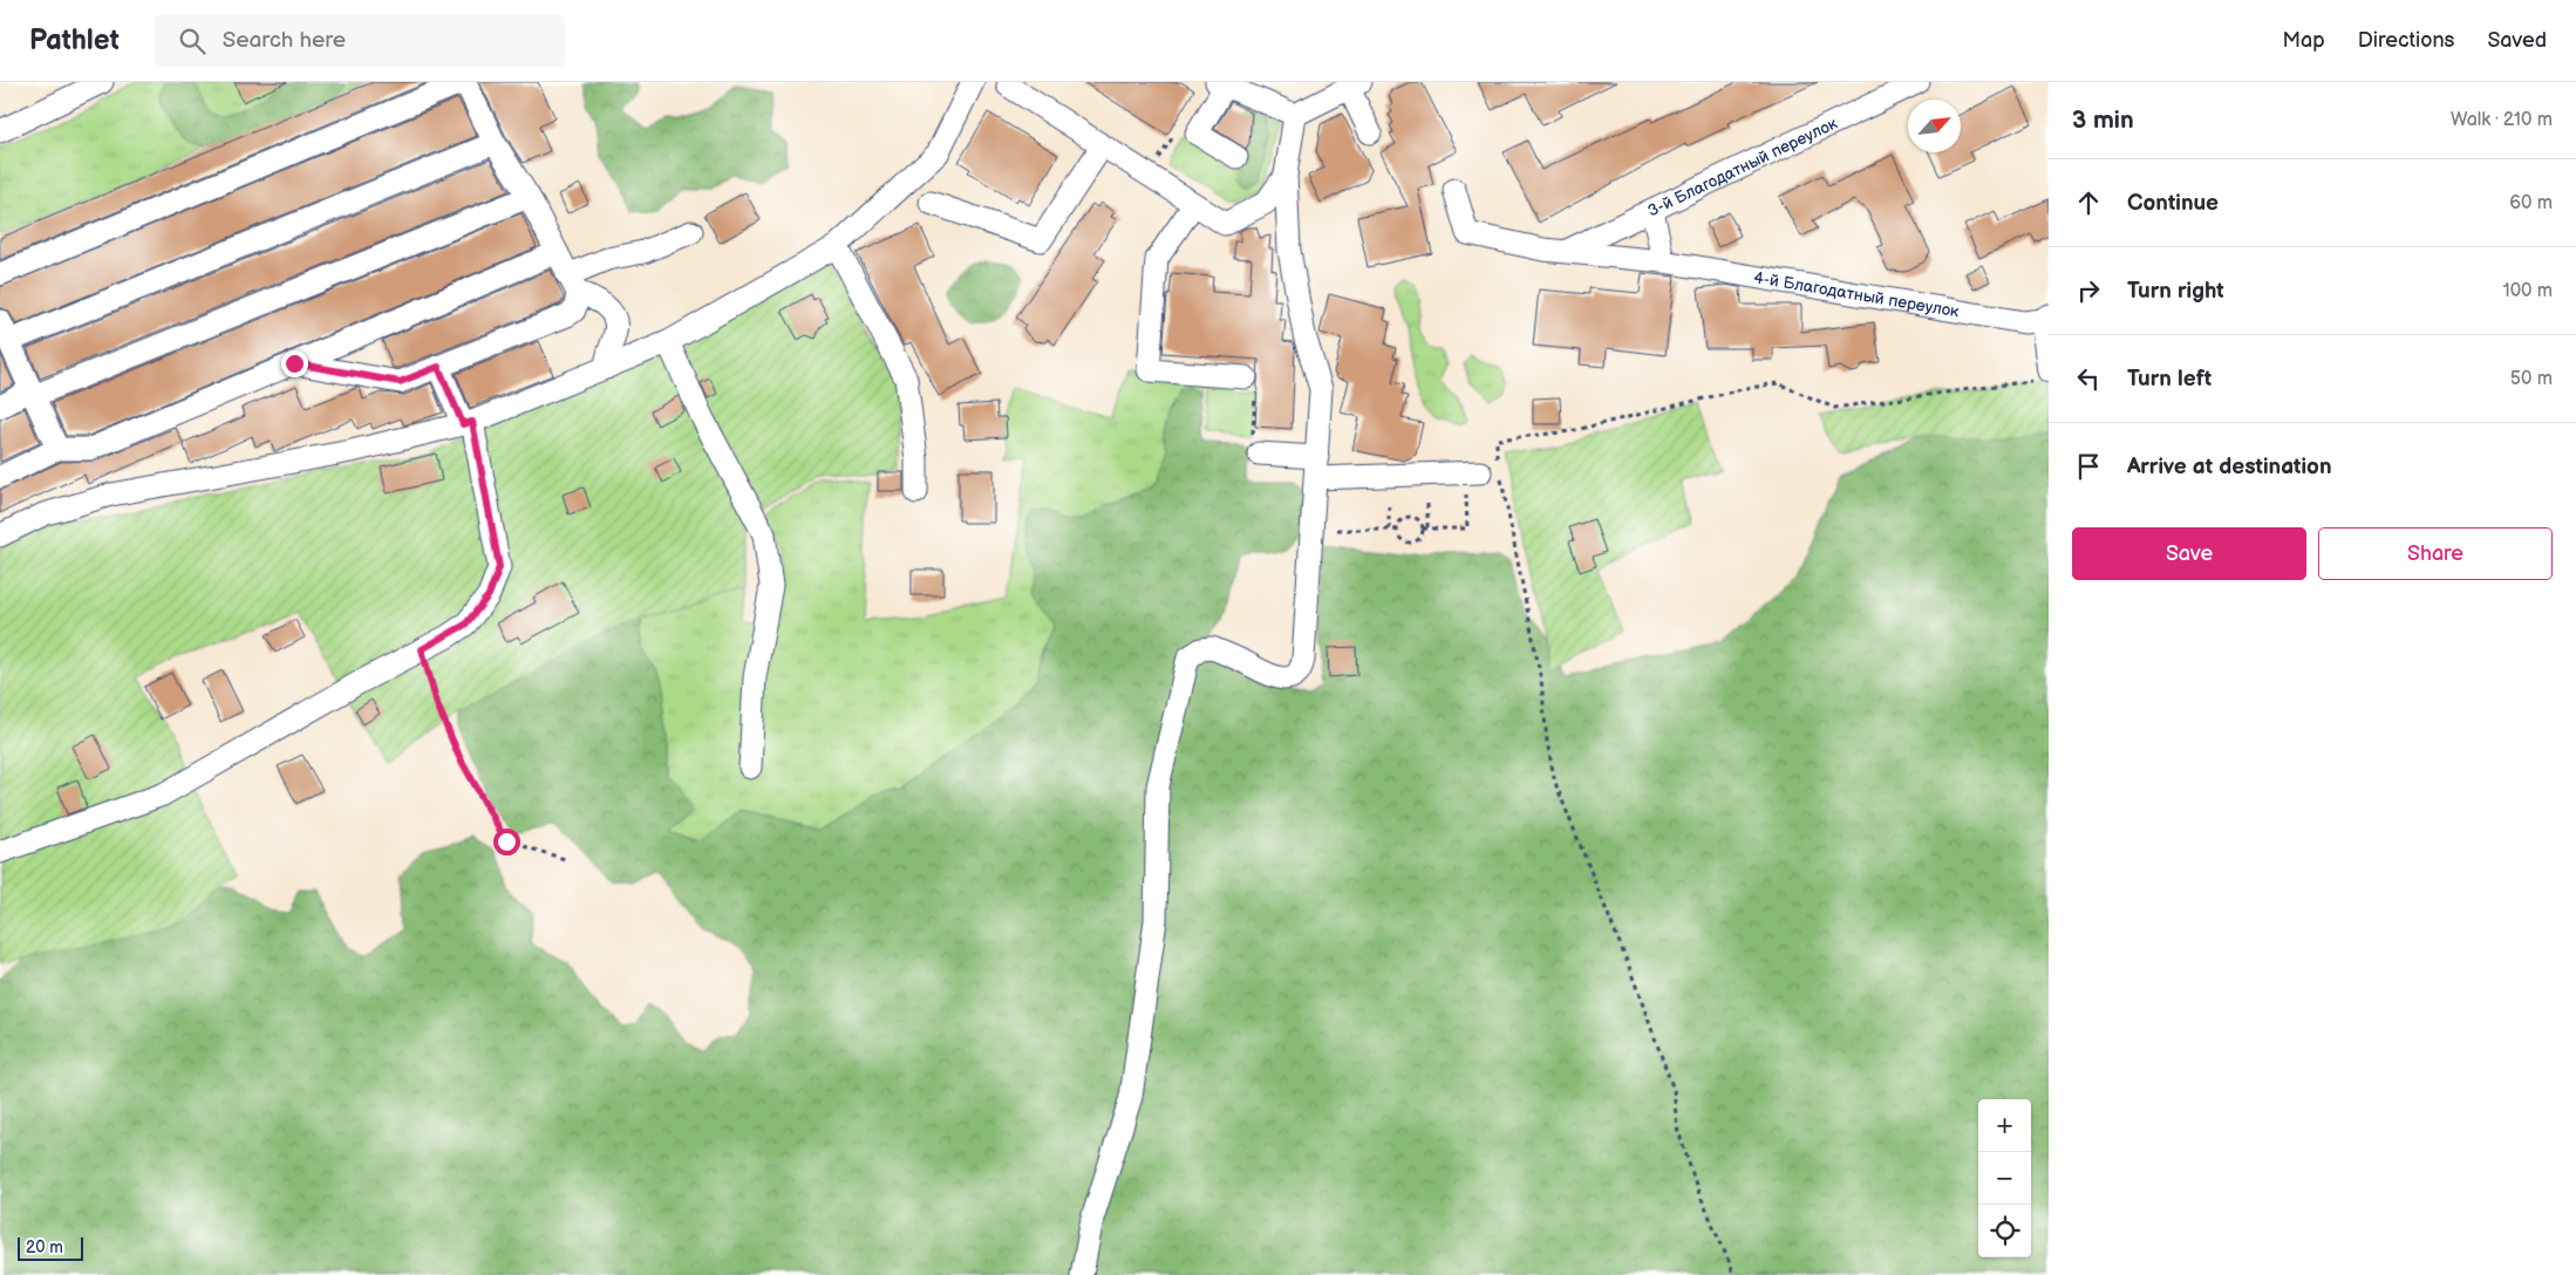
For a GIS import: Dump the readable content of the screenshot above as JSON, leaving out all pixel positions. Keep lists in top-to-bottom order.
{
  "streets": {
    "street": ["3-й Благодатный переулок", "4-й Благодатный переулок"]
  },
  "crossings": [
    ["3-й Благодатный переулок", "4-й Благодатный переулок"]
  ],
  "scale_bar": "20 m",
  "north": "top right",
  "page": {
    "header": "Pathlet",
    "search": "Search here",
    "nav": ["Map", "Directions", "Saved"],
    "heading": ["3 min", "Walk · 210 m"],
    "list": [
      ["Continue", "60 m"],
      ["Turn right", "100 m"],
      ["Turn left", "50 m"],
      "Arrive at destination"
    ],
    "buttons": ["Save", "Share"],
    "map_buttons": ["+", "−"],
    "scale": "20 m"
  }
}
